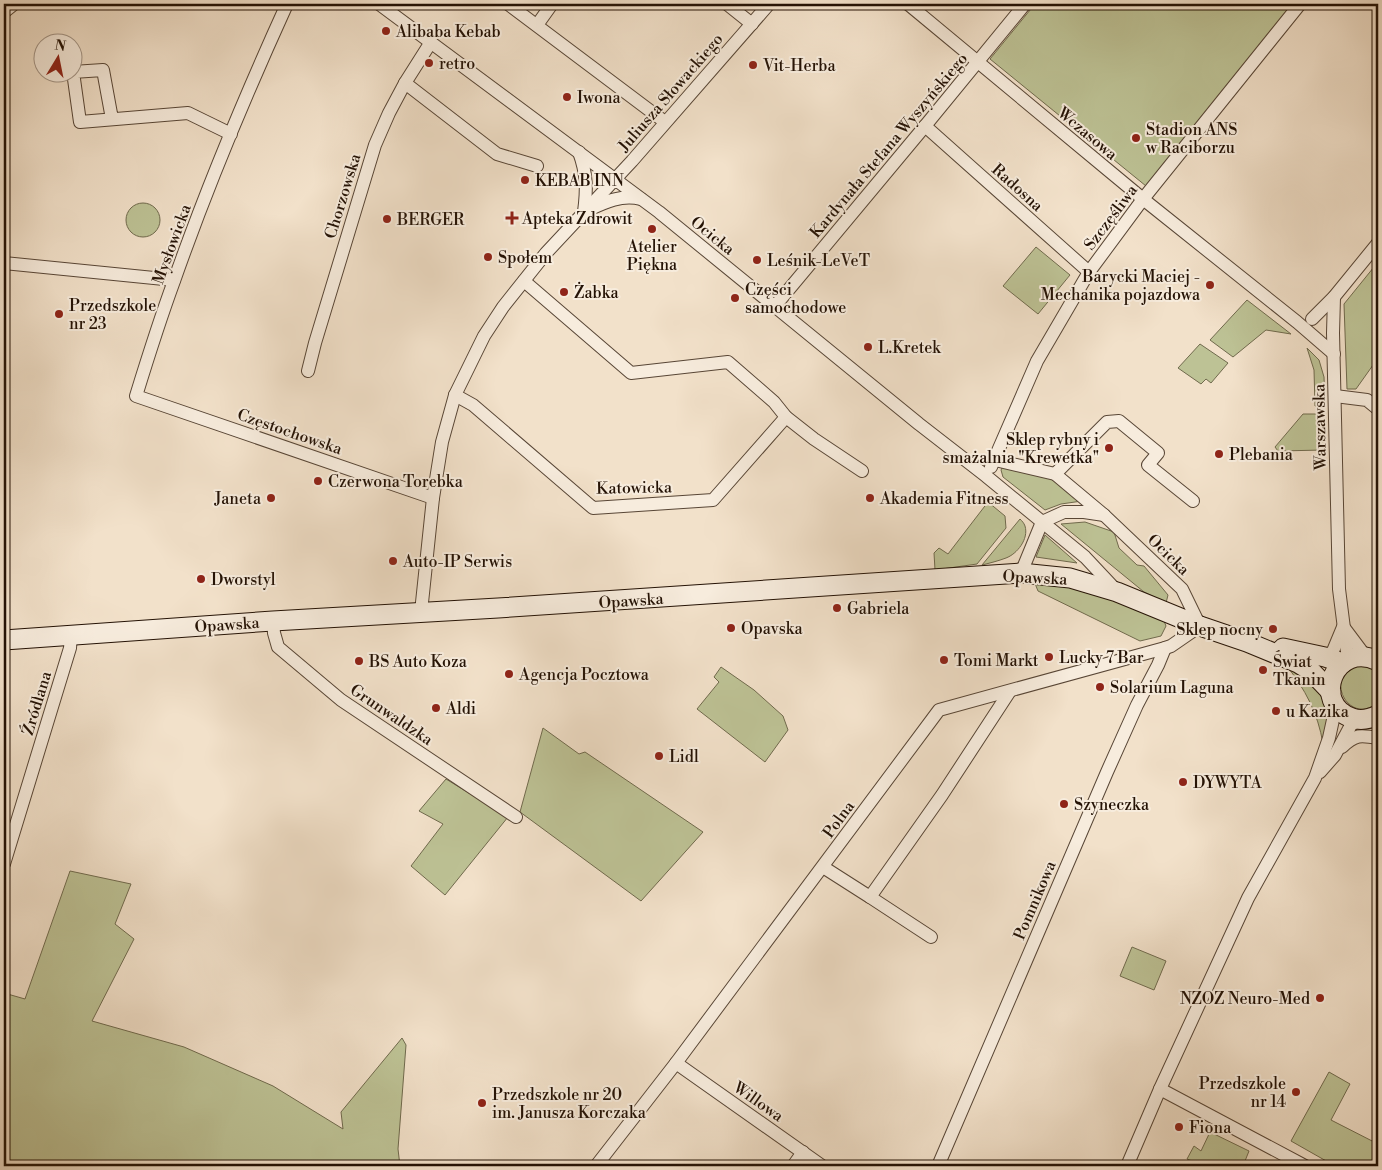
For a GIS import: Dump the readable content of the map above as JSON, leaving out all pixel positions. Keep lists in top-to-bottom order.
{
  "streets": {
    "main road": ["Opawska"],
    "street": [
      "Juliusza Słowackiego",
      "Wczasowa",
      "Kardynała Stefana Wyszyńskiego",
      "Radosna",
      "Chorzowska",
      "Szczęśliwa",
      "Ocicka",
      "Mysłowicka",
      "Warszawska",
      "Częstochowska",
      "Katowicka",
      "Źródlana",
      "Grunwaldzka",
      "Polna",
      "Pomnikowa",
      "Willowa"
    ]
  },
  "crossings": [
    ["Juliusza Słowackiego", "Ocicka"],
    ["Wczasowa", "Kardynała Stefana Wyszyńskiego"],
    ["Wczasowa", "Szczęśliwa"],
    ["Wczasowa", "Warszawska"],
    ["Kardynała Stefana Wyszyńskiego", "Radosna"],
    ["Kardynała Stefana Wyszyńskiego", "Ocicka"],
    ["Radosna", "Szczęśliwa"],
    ["Chorzowska", "Ocicka"],
    ["Szczęśliwa", "Ocicka"],
    ["Ocicka", "Opawska"],
    ["Ocicka", "Polna"],
    ["Mysłowicka", "Częstochowska"],
    ["Warszawska", "Opawska"],
    ["Opawska", "Źródlana"],
    ["Opawska", "Grunwaldzka"],
    ["Opawska", "Polna"],
    ["Polna", "Pomnikowa"],
    ["Polna", "Willowa"]
  ],
  "places": {
    "other": [
      "Alibaba Kebab",
      "retro",
      "Vit-Herba",
      "Iwona",
      "Stadion ANS w Raciborzu",
      "KEBAB INN",
      "BERGER",
      "Atelier Piękna",
      "Społem",
      "Leśnik-LeVeT",
      "Barycki Maciej - Mechanika pojazdowa",
      "Żabka",
      "Części samochodowe",
      "Przedszkole nr 23",
      "L.Kretek",
      "Sklep rybny i smażalnia \"Krewetka\"",
      "Plebania",
      "Czerwona Torebka",
      "Janeta",
      "Akademia Fitness",
      "Auto-IP Serwis",
      "Dworstyl",
      "Gabriela",
      "Opavska",
      "Sklep nocny",
      "Lucky 7 Bar",
      "Tomi Markt",
      "BS Auto Koza",
      "Świat Tkanin",
      "Agencja Pocztowa",
      "Solarium Laguna",
      "Aldi",
      "u Kazika",
      "Lidl",
      "DYWYTA",
      "Szyneczka",
      "NZOZ Neuro-Med",
      "Przedszkole nr 14",
      "Przedszkole nr 20 im. Janusza Korczaka",
      "Fiona"
    ],
    "health": ["Apteka Zdrowit"]
  },
  "north": "top"
}
